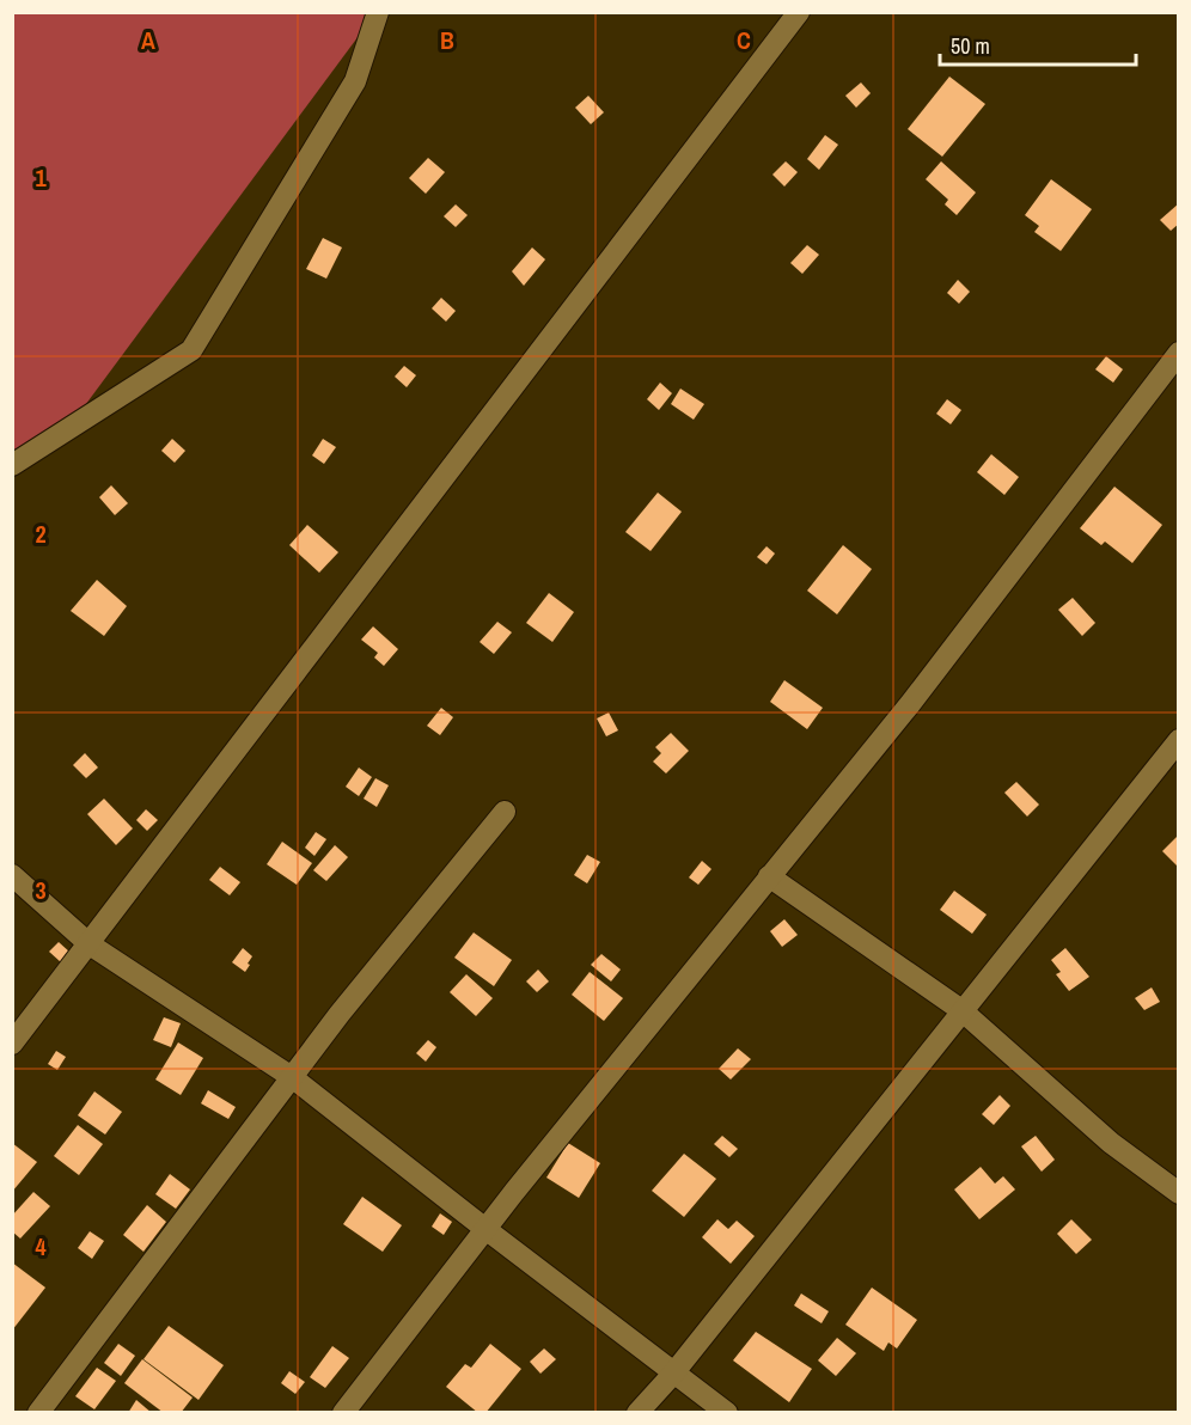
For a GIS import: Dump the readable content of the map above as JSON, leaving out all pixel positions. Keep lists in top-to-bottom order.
{
  "scale_bar": "50 m",
  "grid": {
    "columns": ["A", "B", "C"],
    "rows": [
      "1",
      "2",
      "3",
      "4"
    ]
  }
}
